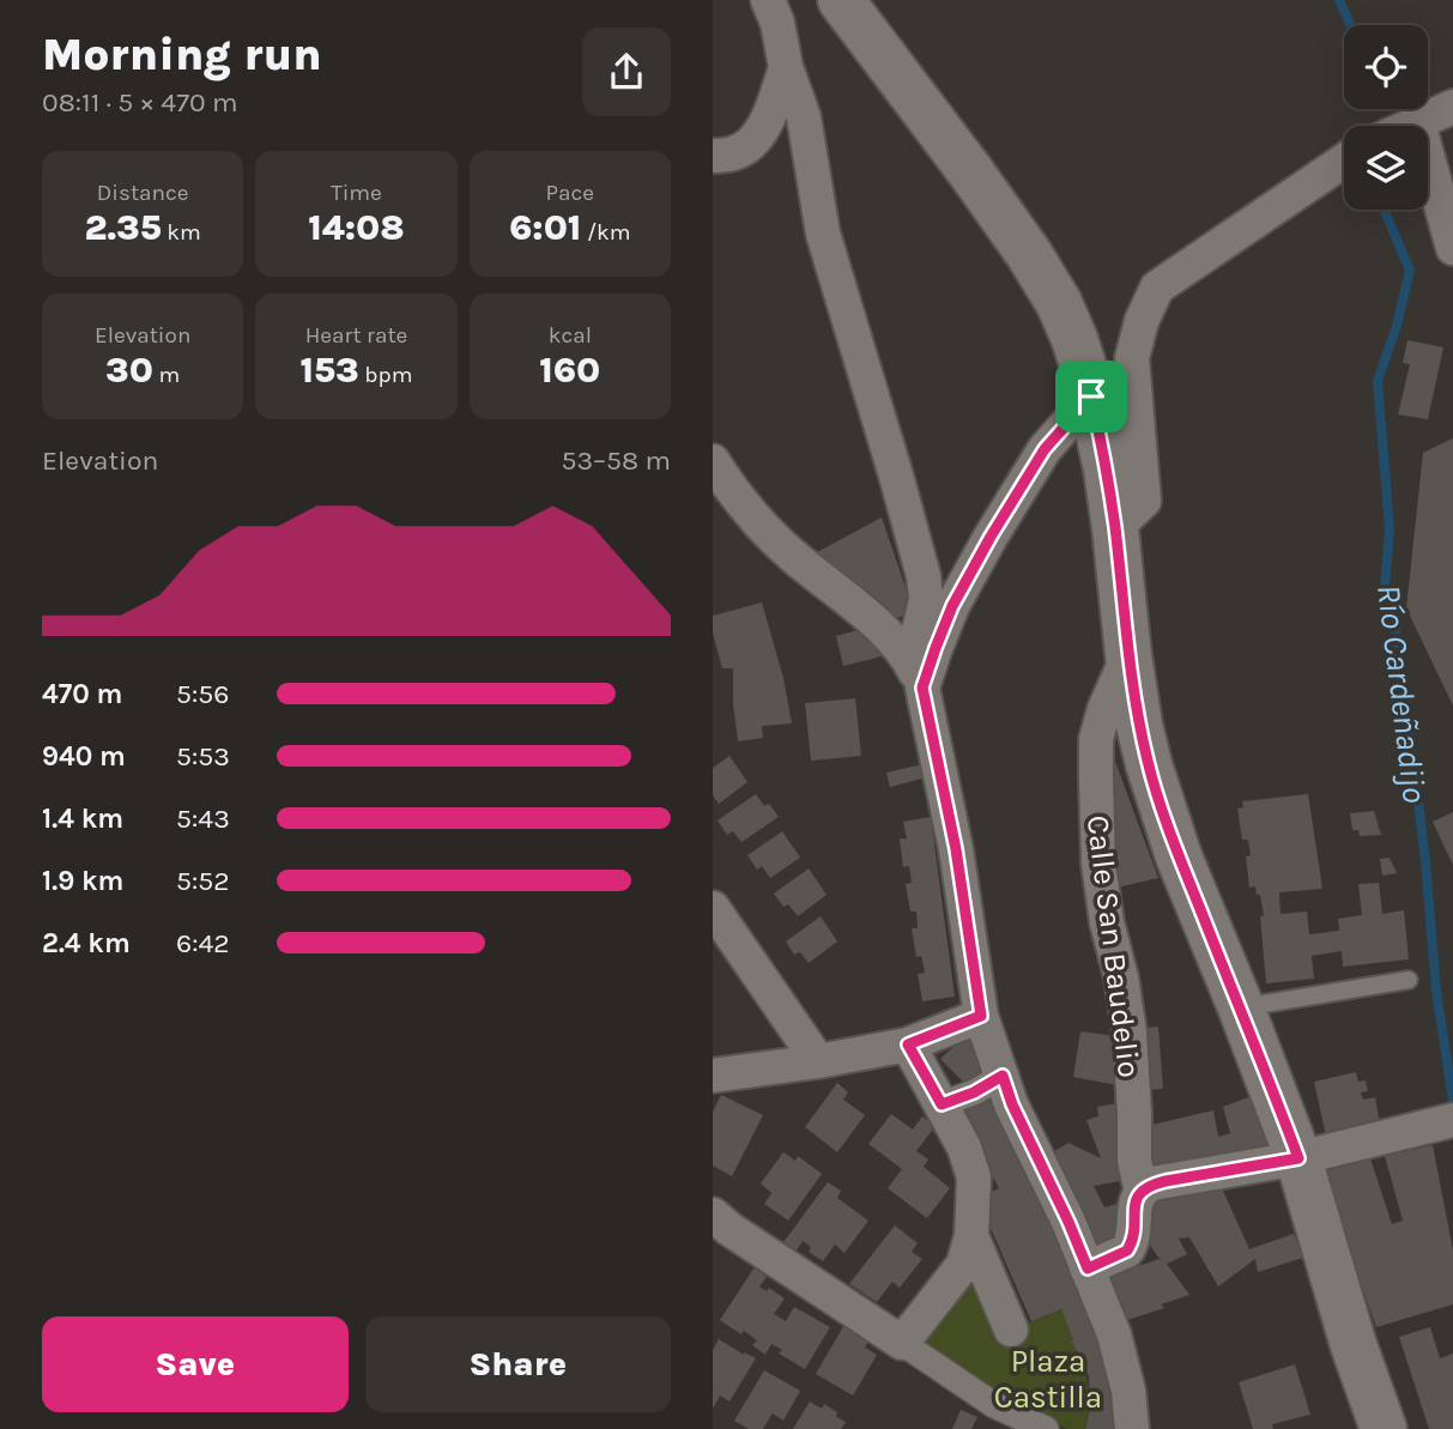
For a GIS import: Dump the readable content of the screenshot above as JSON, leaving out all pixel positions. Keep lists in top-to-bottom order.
{
  "streets": {
    "street": ["Calle San Baudelio"]
  },
  "water": ["Río Cardeñadijo"],
  "parks": ["Plaza Castilla"],
  "page": {
    "heading": ["Morning run", "08:11 · 5 × 470 m"],
    "stats": [
      ["Distance", "2.35 km"],
      ["Time", "14:08"],
      ["Pace", "6:01 /km"],
      ["Elevation", "30 m"],
      ["Heart rate", "153 bpm"],
      ["kcal", "160"]
    ],
    "chart": ["Elevation", "53–58 m"],
    "list": [
      {
        "name": "470 m",
        "note": "5:56"
      },
      {
        "name": "940 m",
        "note": "5:53"
      },
      {
        "name": "1.4 km",
        "note": "5:43"
      },
      {
        "name": "1.9 km",
        "note": "5:52"
      },
      {
        "name": "2.4 km",
        "note": "6:42"
      }
    ],
    "buttons": ["Save", "Share"]
  }
}
